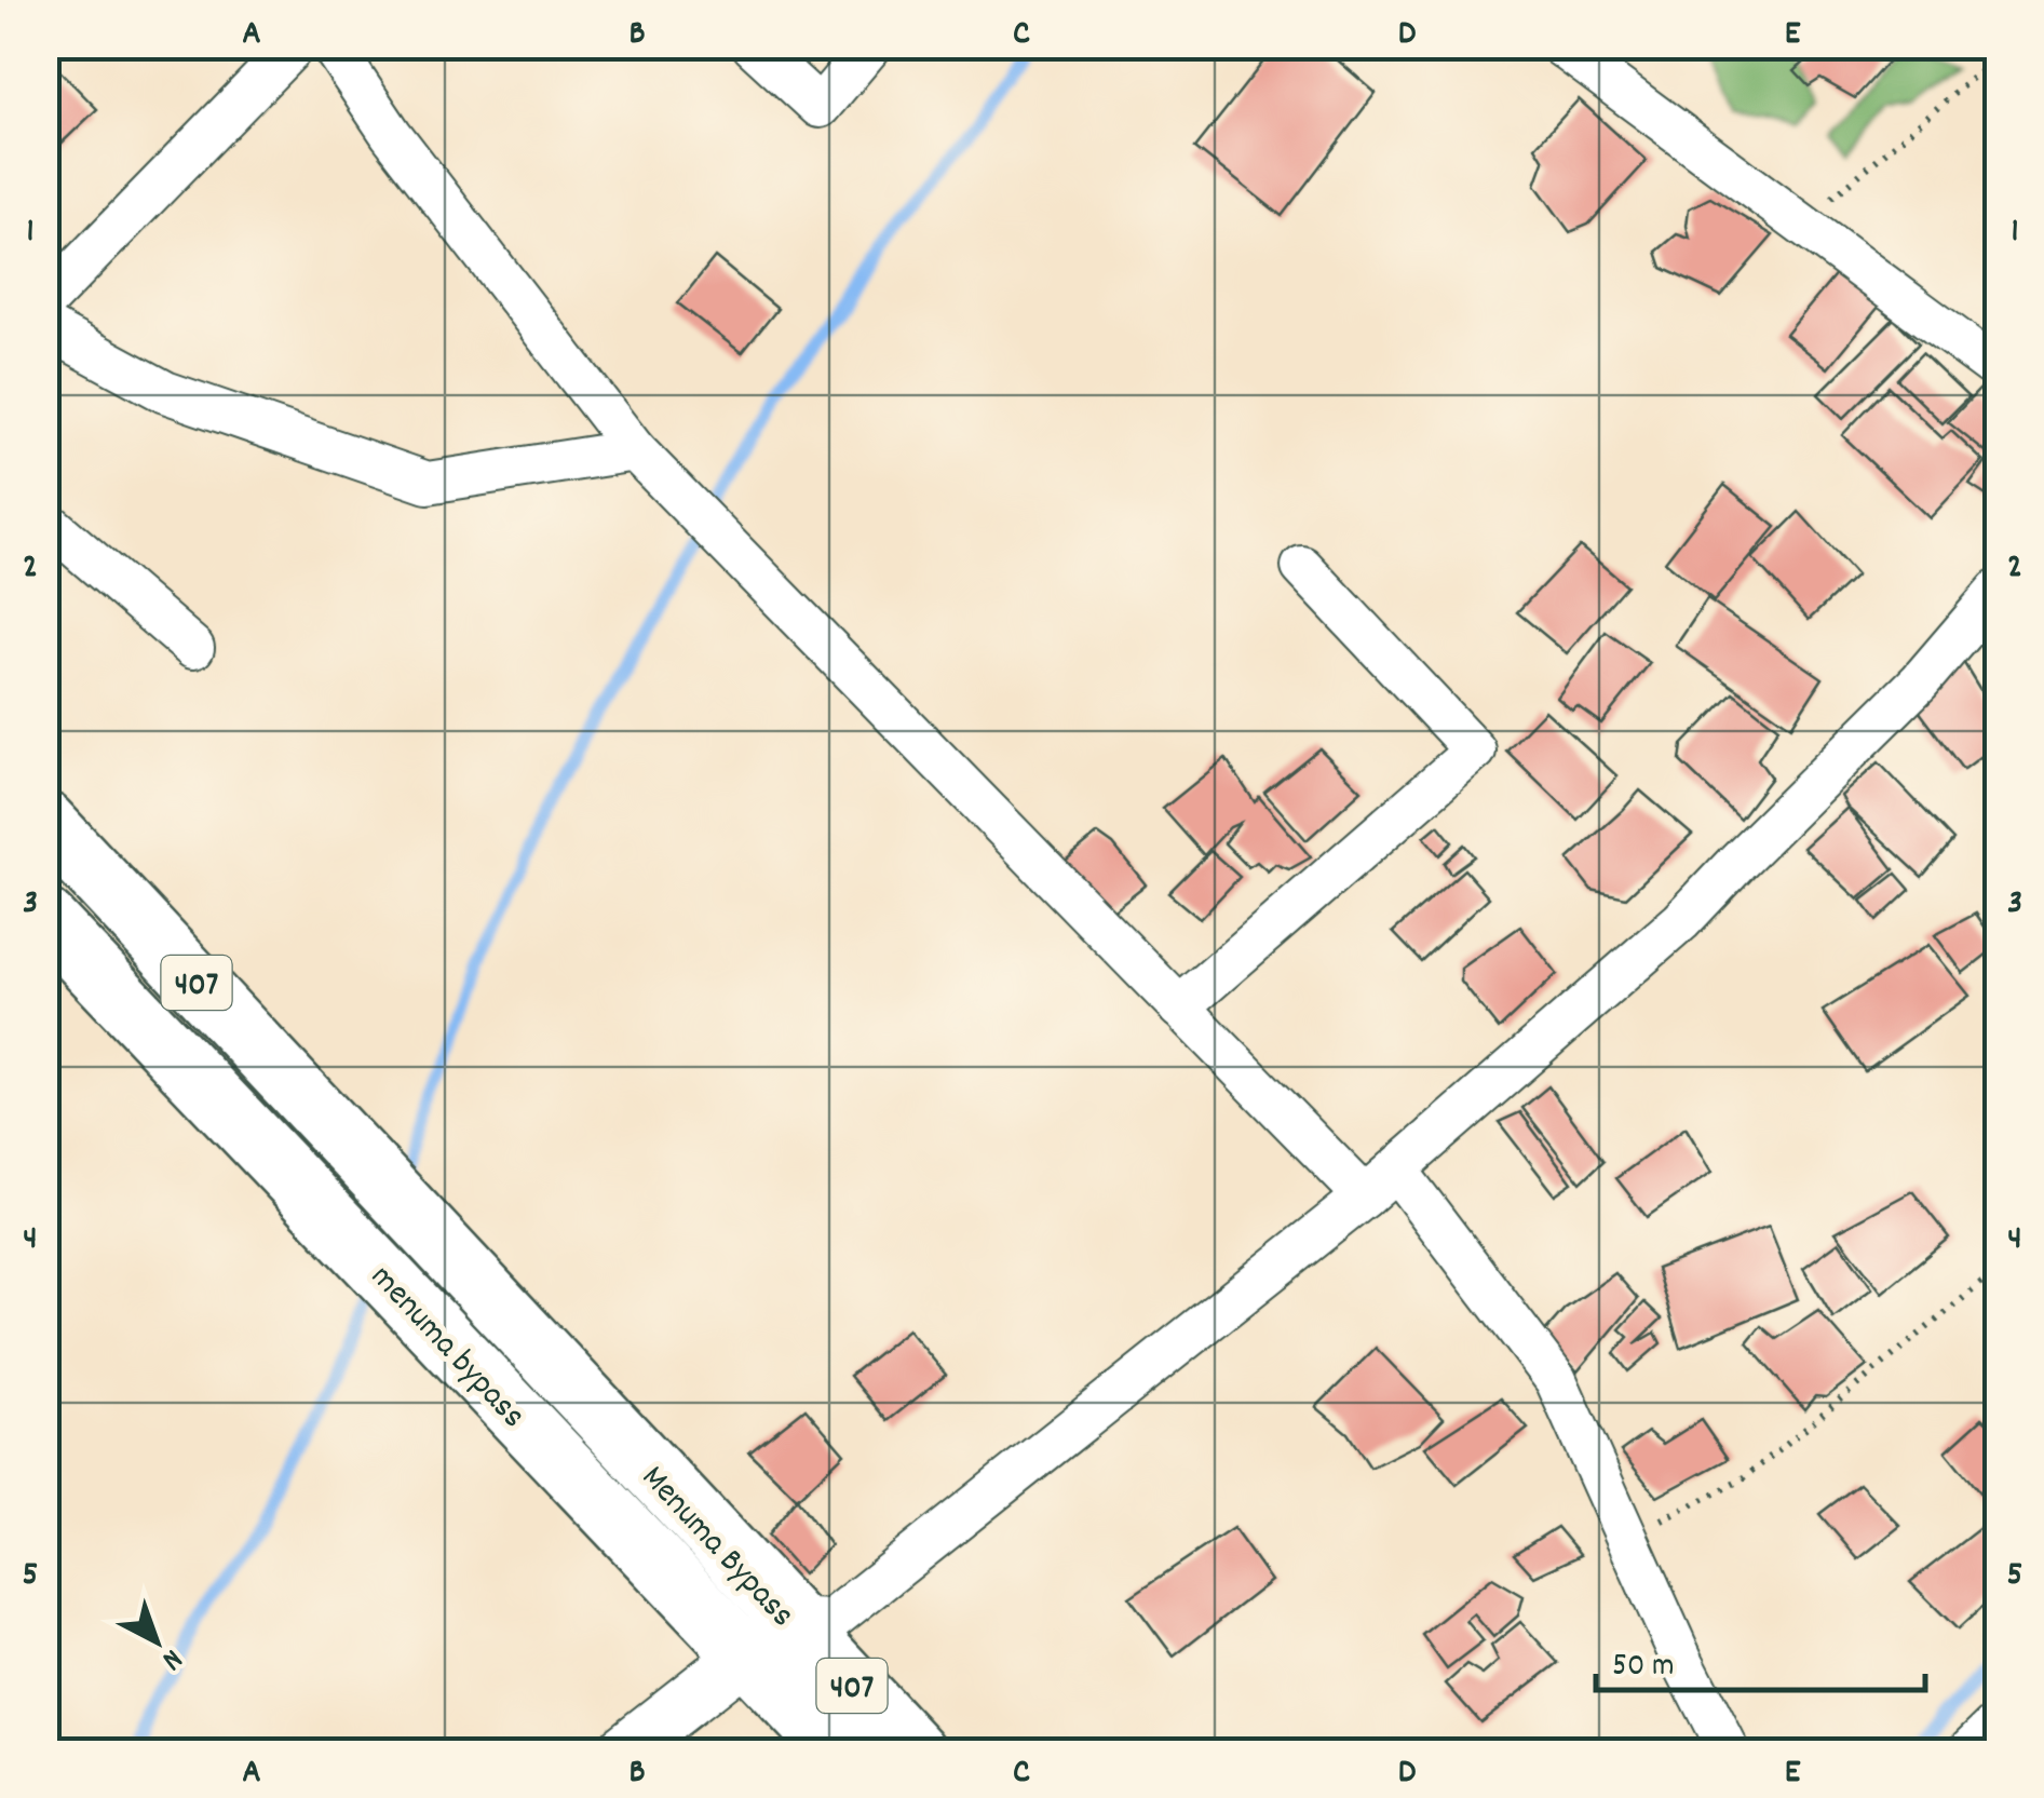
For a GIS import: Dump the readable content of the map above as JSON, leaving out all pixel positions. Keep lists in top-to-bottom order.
{
  "streets": {
    "highway": ["407", "menuma bypass", "Menuma Bypass"]
  },
  "crossings": [
    ["menuma bypass", "Menuma Bypass"]
  ],
  "scale_bar": "50 m",
  "north": "bottom right",
  "grid": {
    "columns": [
      "A",
      "B",
      "C",
      "D",
      "E"
    ],
    "rows": [
      "1",
      "2",
      "3",
      "4",
      "5"
    ]
  }
}
